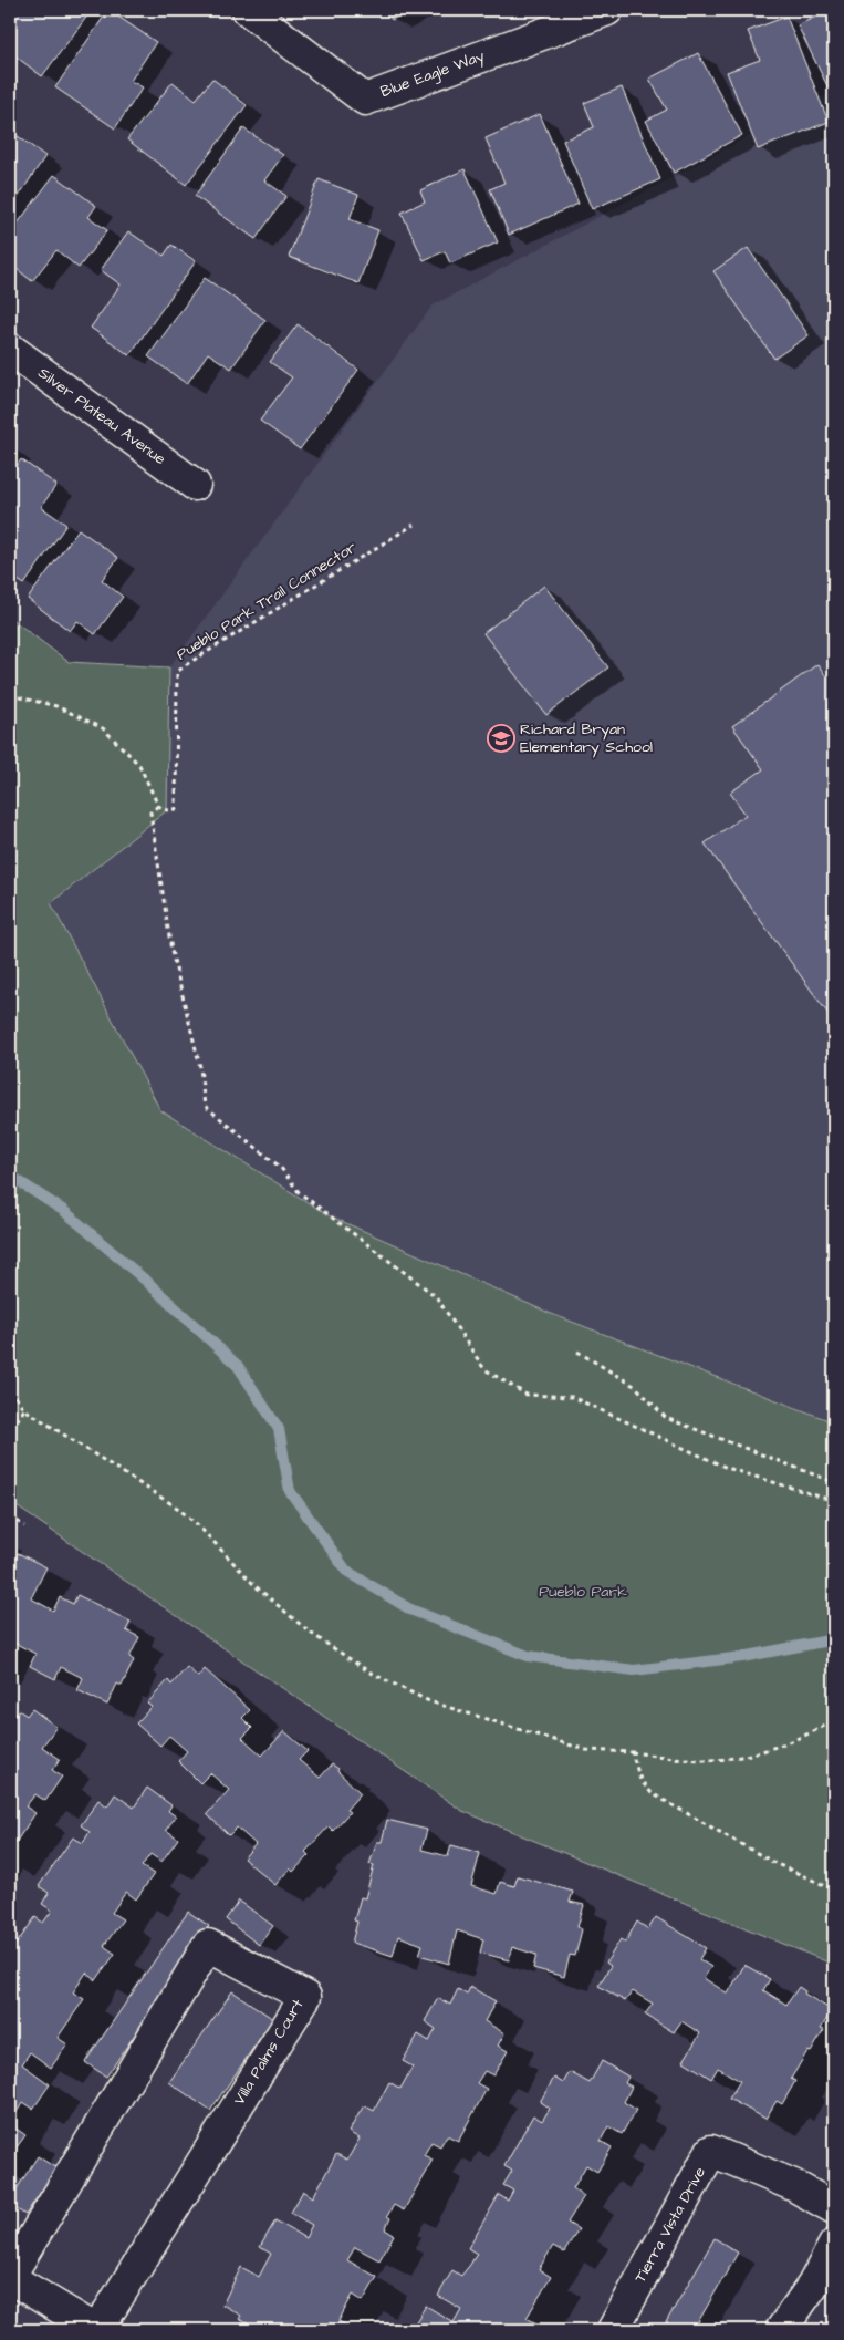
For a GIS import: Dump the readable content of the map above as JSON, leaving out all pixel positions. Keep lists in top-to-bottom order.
{
  "streets": {
    "street": [
      "Blue Eagle Way",
      "Silver Plateau Avenue",
      "Villa Palms Court",
      "Tierra Vista Drive"
    ],
    "path": ["Pueblo Park Trail Connector"]
  },
  "parks": ["Pueblo Park"],
  "places": {
    "school or university": ["Richard Bryan Elementary School"]
  }
}
